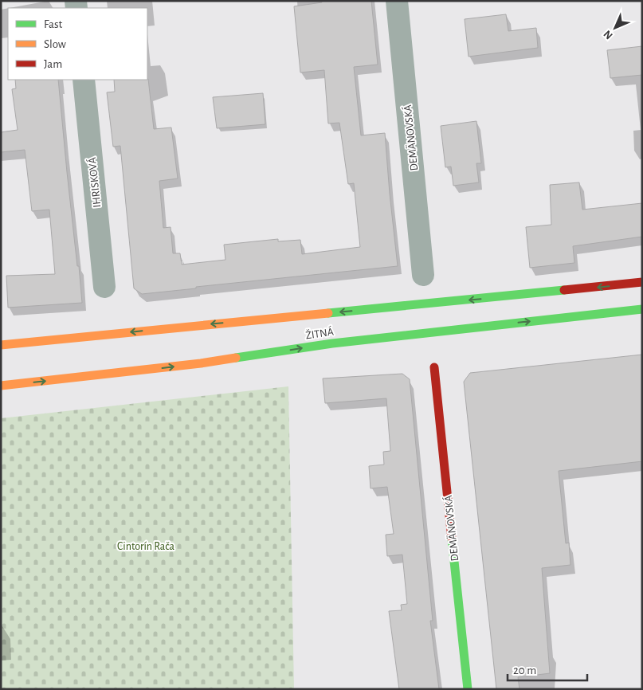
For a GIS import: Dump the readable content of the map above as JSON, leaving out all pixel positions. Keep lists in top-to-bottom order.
{
  "streets": {
    "main road": ["DEMÄNOVSKÁ", "ŽITNÁ"],
    "street": ["IHRISKOVÁ"]
  },
  "parks": ["Cintorín Rača"],
  "legend": ["Fast", "Slow", "Jam"],
  "scale_bar": "20 m",
  "north": "bottom left"
}
